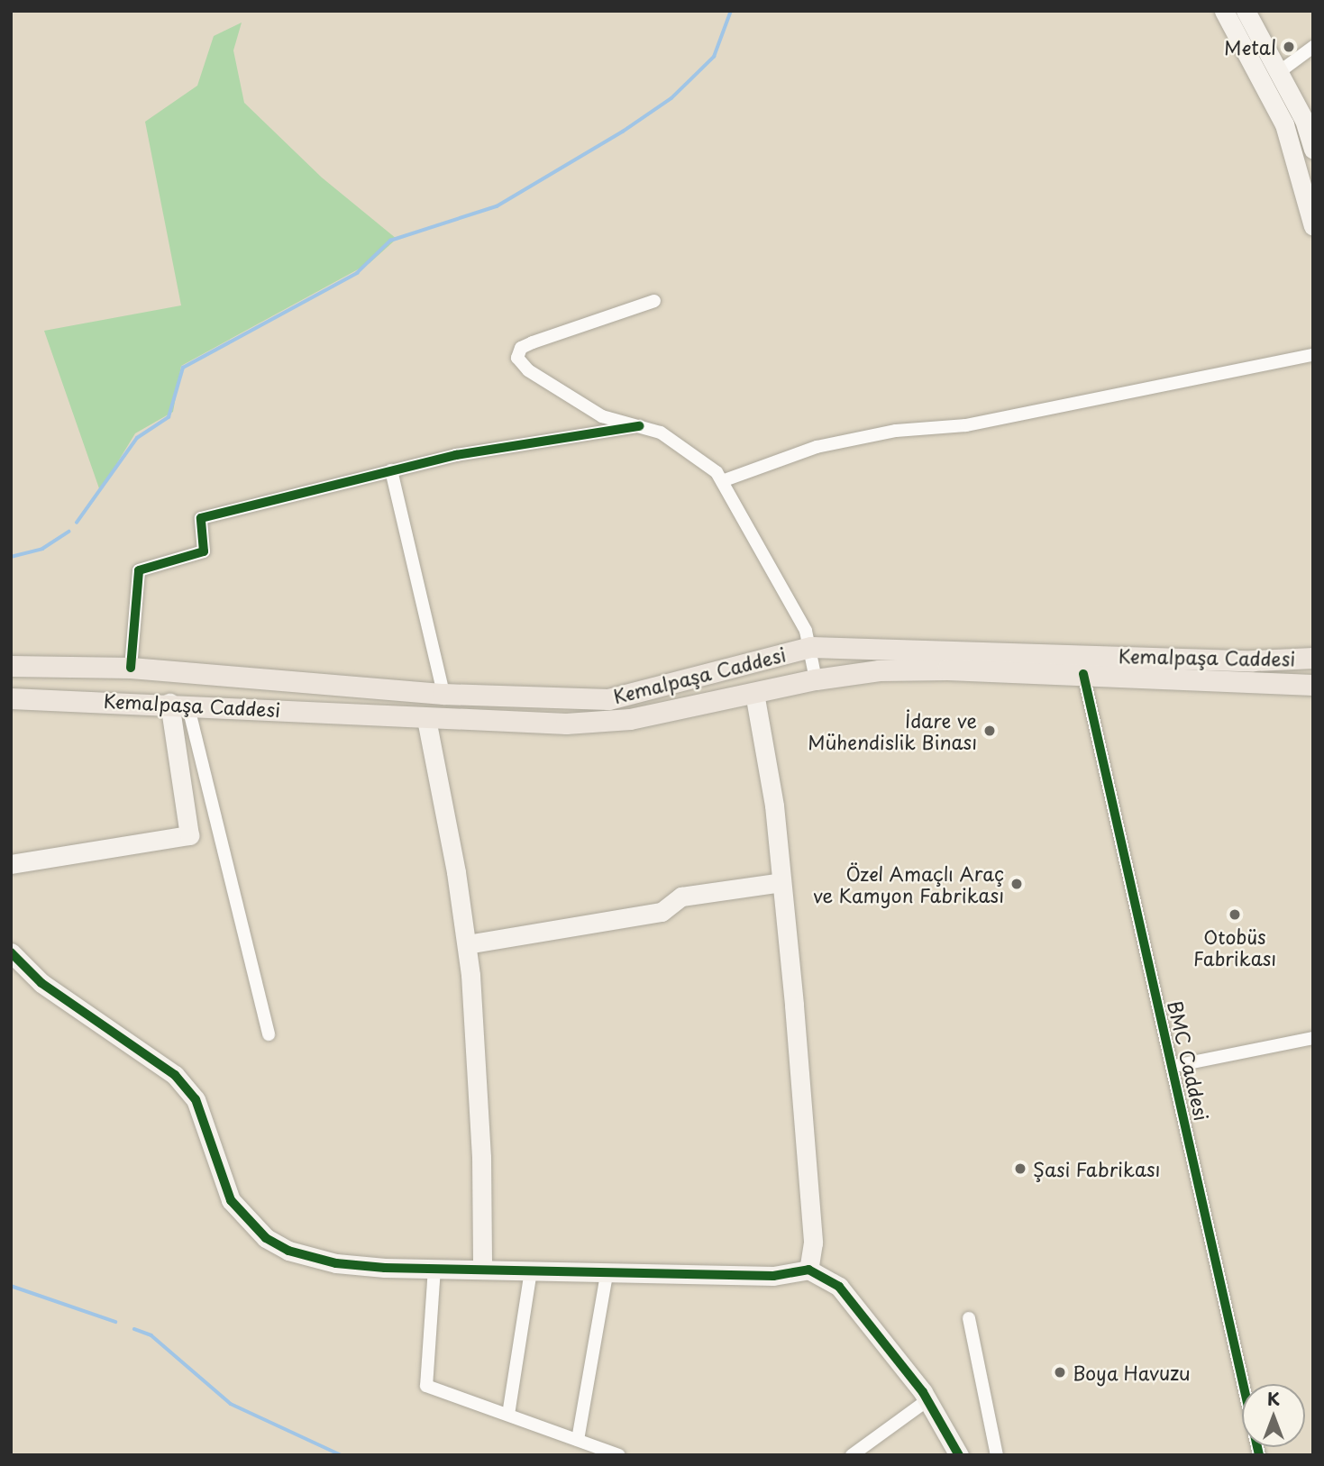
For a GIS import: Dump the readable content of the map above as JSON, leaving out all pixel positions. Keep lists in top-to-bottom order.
{
  "streets": {
    "main road": ["Kemalpaşa Caddesi"],
    "street": ["BMC Caddesi"]
  },
  "crossings": [
    ["Kemalpaşa Caddesi", "BMC Caddesi"]
  ],
  "places": [
    "Metal",
    "İdare ve Mühendislik Binası",
    "Özel Amaçlı Araç ve Kamyon Fabrikası",
    "Otobüs Fabrikası",
    "Şasi Fabrikası",
    "Boya Havuzu"
  ],
  "north": "top"
}
